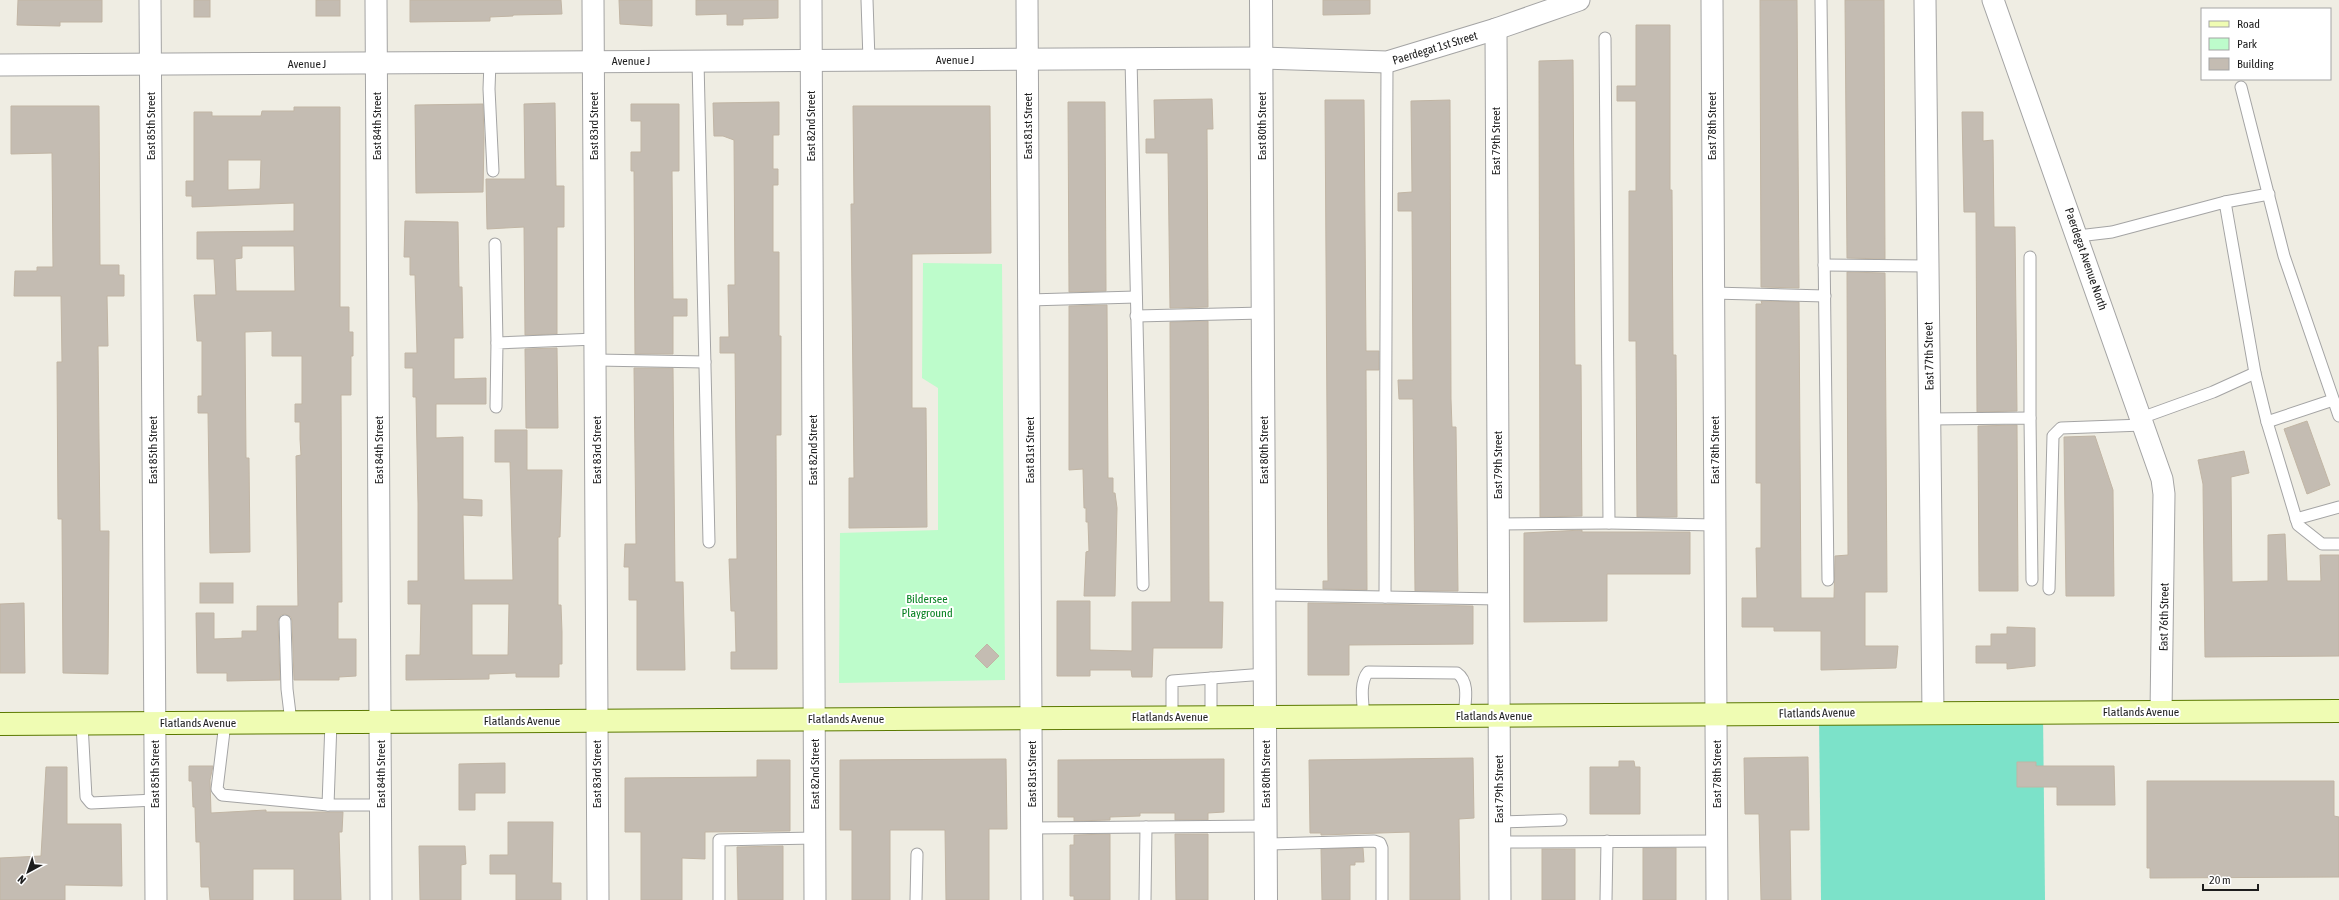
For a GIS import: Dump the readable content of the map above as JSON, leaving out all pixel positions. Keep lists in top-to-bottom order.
{
  "streets": {
    "main road": ["Flatlands Avenue"],
    "street": [
      "Paerdegat 1st Street",
      "Avenue J",
      "East 85th Street",
      "East 84th Street",
      "East 83rd Street",
      "East 82nd Street",
      "East 81st Street",
      "East 80th Street",
      "East 78th Street",
      "East 79th Street",
      "Paerdegat Avenue North",
      "East 77th Street",
      "East 76th Street"
    ]
  },
  "crossings": [
    ["Paerdegat 1st Street", "Avenue J"],
    ["Paerdegat 1st Street", "East 80th Street"],
    ["Paerdegat 1st Street", "East 79th Street"],
    ["Avenue J", "East 85th Street"],
    ["Avenue J", "East 84th Street"],
    ["Avenue J", "East 83rd Street"],
    ["Avenue J", "East 82nd Street"],
    ["Avenue J", "East 81st Street"],
    ["Avenue J", "East 80th Street"],
    ["East 85th Street", "Flatlands Avenue"],
    ["East 84th Street", "Flatlands Avenue"],
    ["East 83rd Street", "Flatlands Avenue"],
    ["East 82nd Street", "Flatlands Avenue"],
    ["East 81st Street", "Flatlands Avenue"],
    ["East 80th Street", "Flatlands Avenue"],
    ["East 78th Street", "Flatlands Avenue"],
    ["East 79th Street", "Flatlands Avenue"],
    ["Paerdegat Avenue North", "East 76th Street"],
    ["East 77th Street", "Flatlands Avenue"],
    ["East 76th Street", "Flatlands Avenue"]
  ],
  "parks": ["Bildersee Playground"],
  "legend": ["Road", "Park", "Building"],
  "scale_bar": "20 m",
  "north": "bottom left"
}
